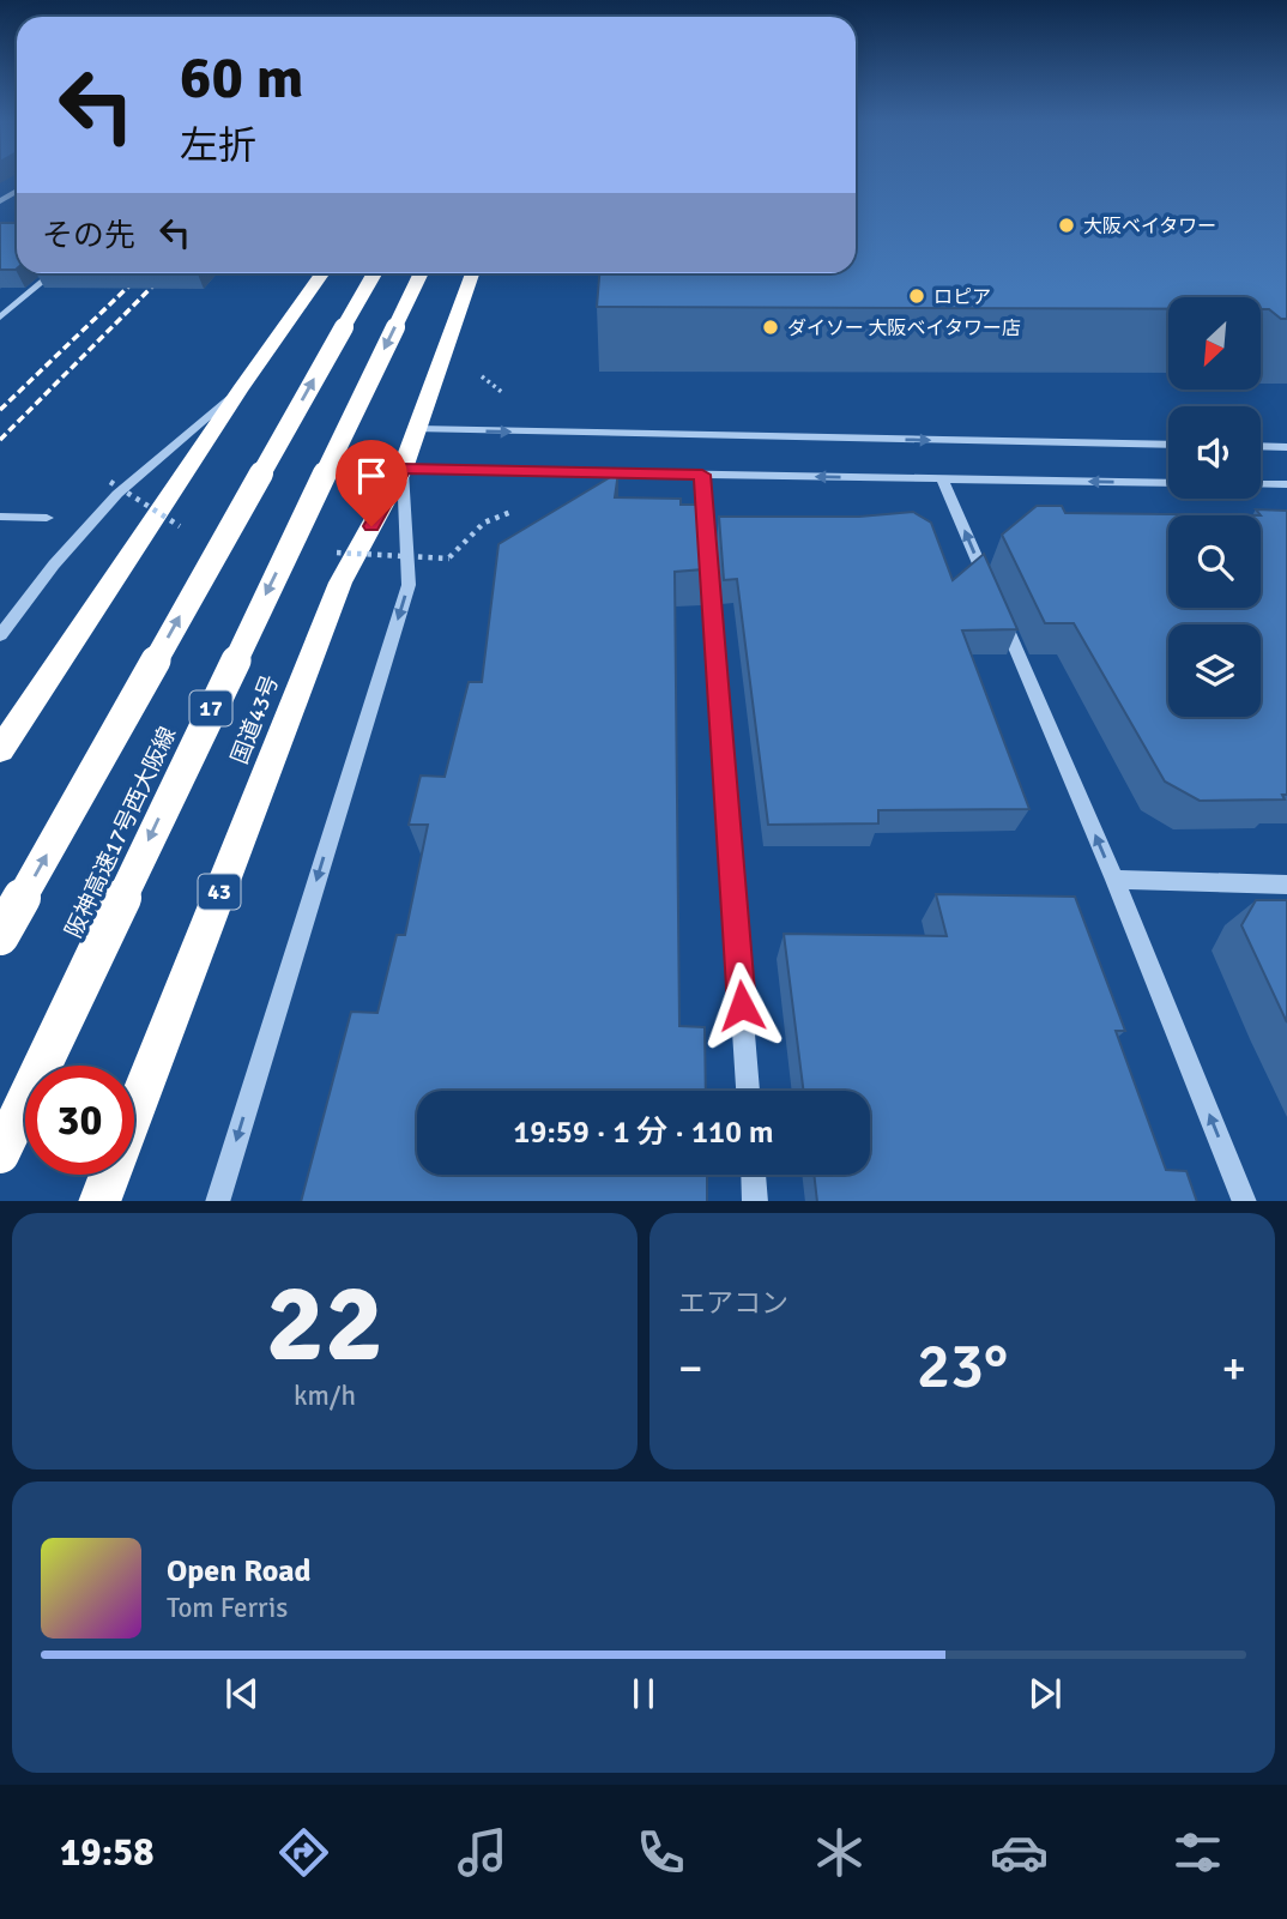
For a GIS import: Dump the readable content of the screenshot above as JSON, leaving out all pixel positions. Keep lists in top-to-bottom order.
{
  "streets": {
    "highway": [
      "17",
      "国道43号",
      "阪神高速17号西大阪線",
      "43"
    ]
  },
  "places": ["大阪ベイタワー", "ロピア", "ダイソー 大阪ベイタワー店"],
  "north": "bottom left",
  "page": {
    "turn": ["60 m", "左折"],
    "then": "その先",
    "limit": "30",
    "trip": "19:59 · 1 分 · 110 m",
    "tile": [
      ["22", "km/h"],
      "エアコン"
    ],
    "heat": ["−", "23°", "+"],
    "song": ["Open Road", "Tom Ferris"],
    "tabs": "19:58"
  }
}
